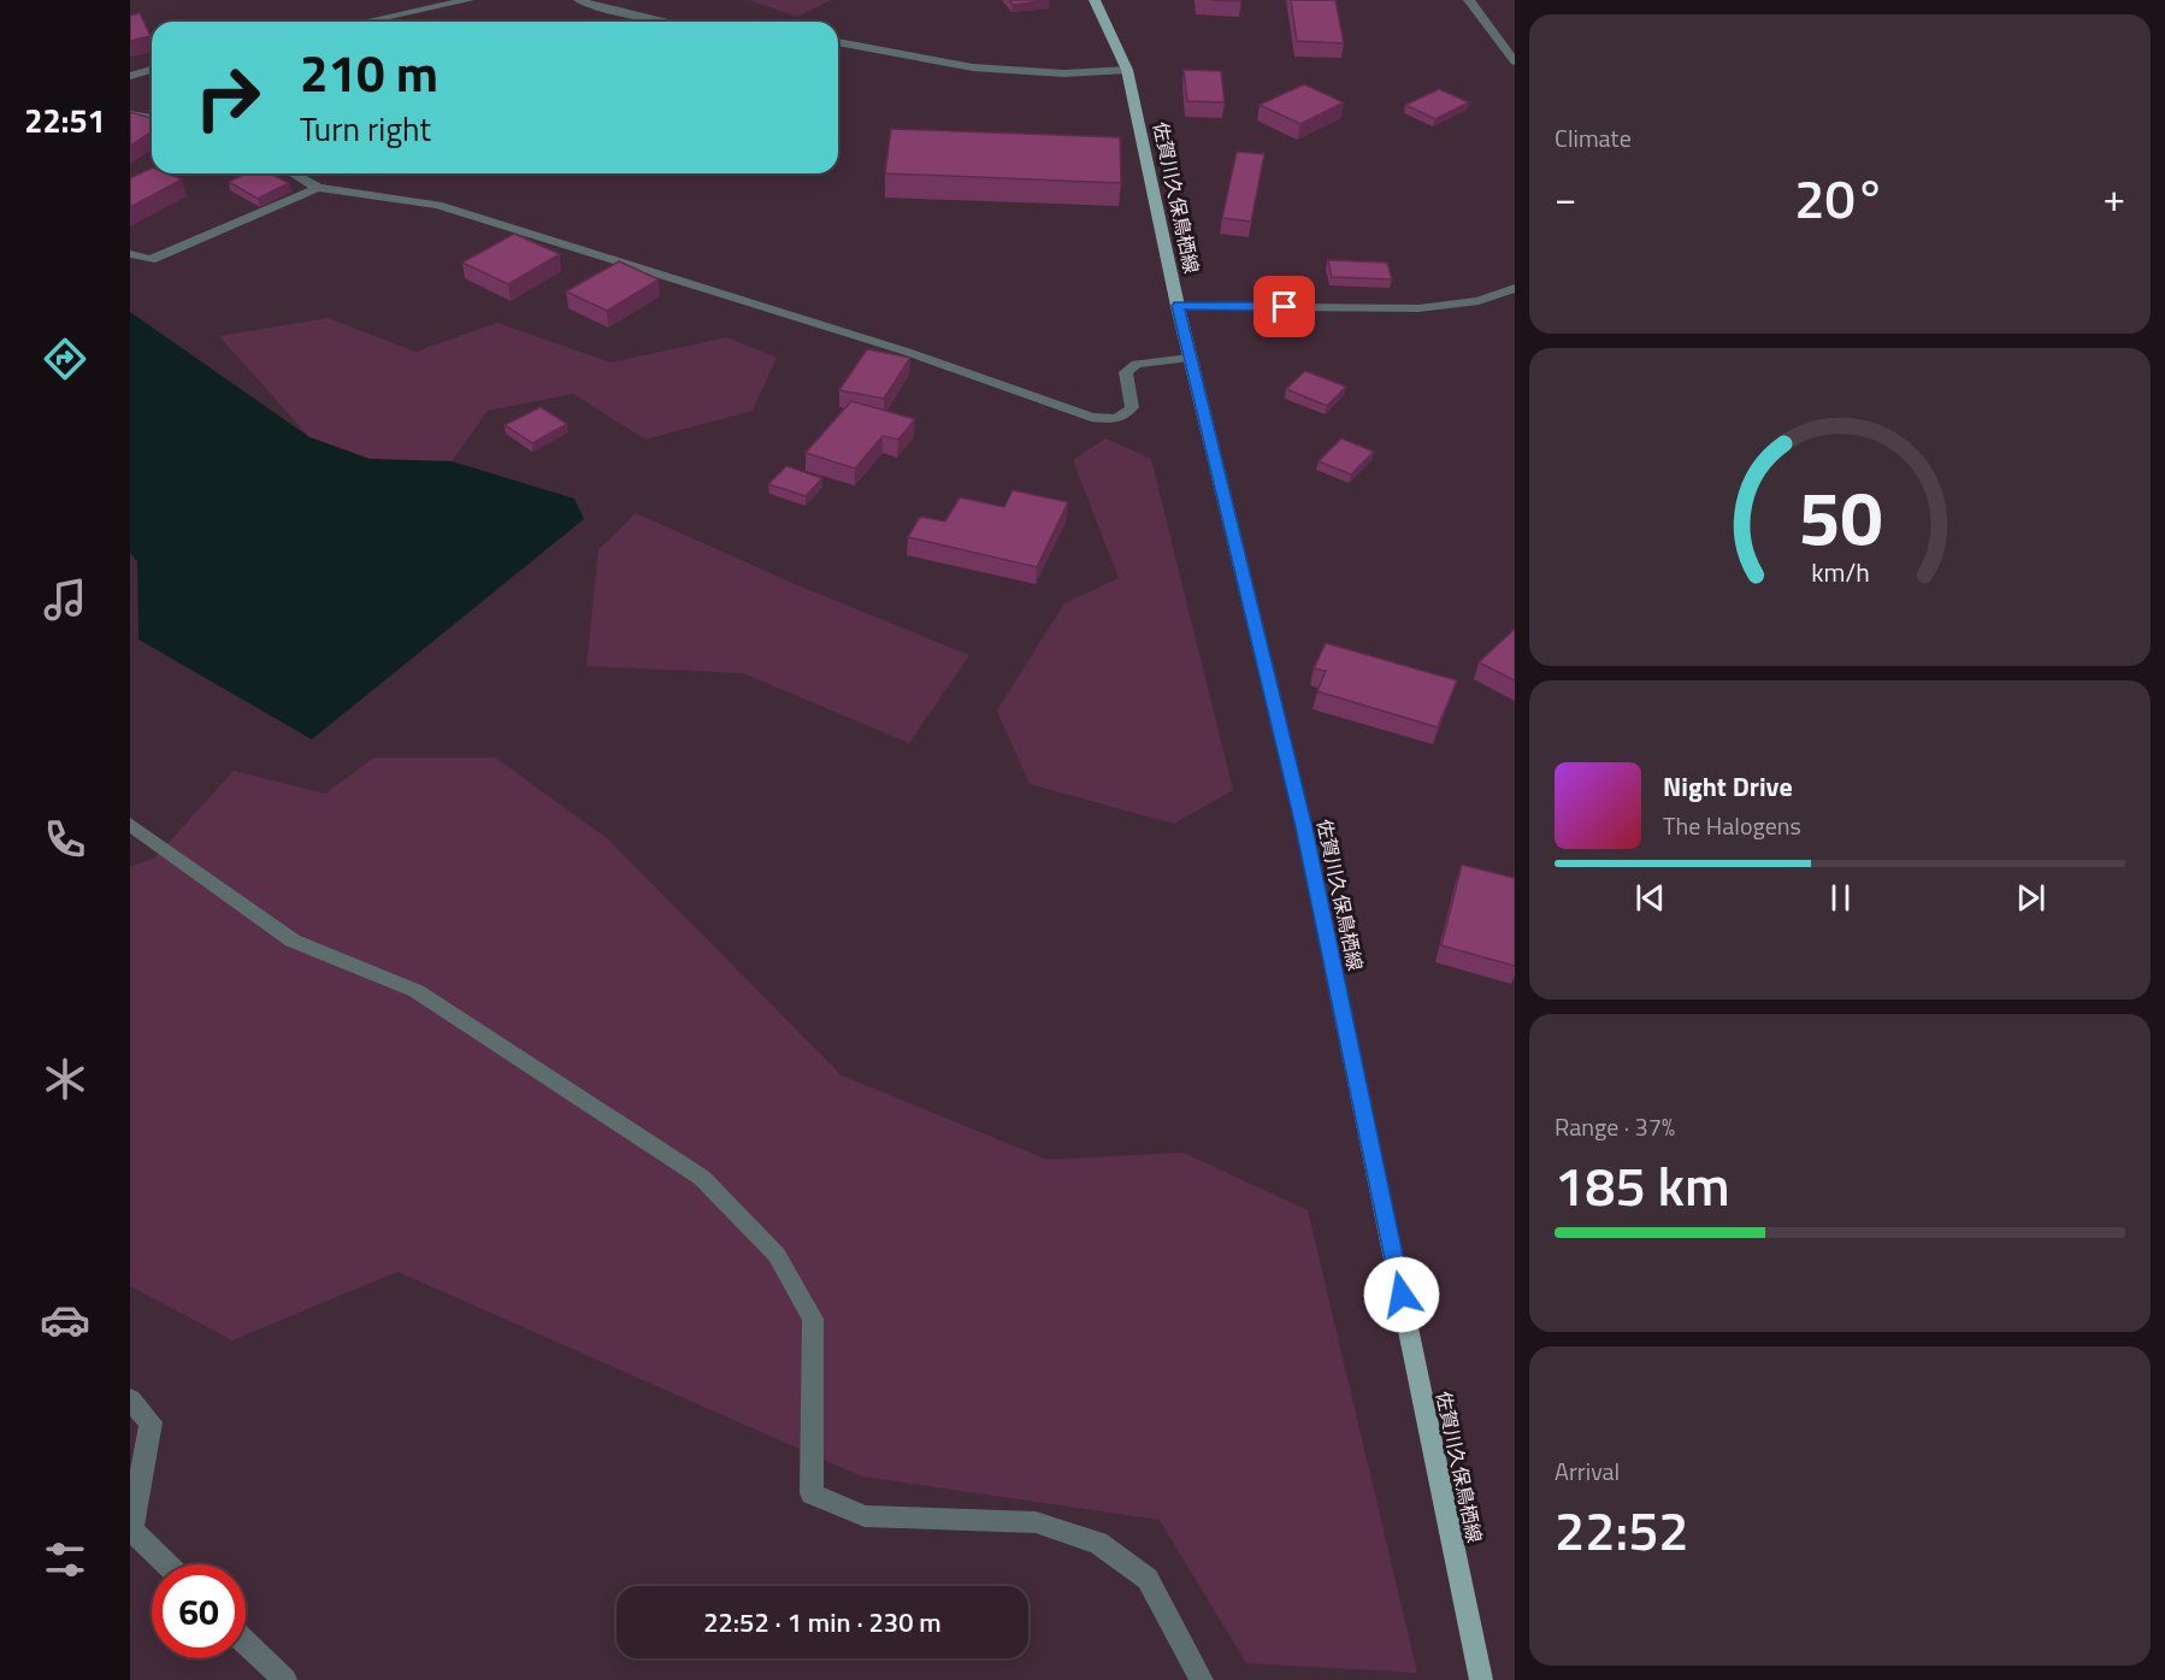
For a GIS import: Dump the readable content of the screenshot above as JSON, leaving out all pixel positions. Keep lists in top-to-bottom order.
{
  "streets": {
    "main road": ["佐賀川久保鳥栖線"]
  },
  "page": {
    "tabs": "22:51",
    "tile": [
      "Climate",
      ["Range · 37%", "185 km"],
      ["Arrival", "22:52"]
    ],
    "turn": ["210 m", "Turn right"],
    "heat": ["−", "20°", "+"],
    "song": ["Night Drive", "The Halogens"],
    "limit": "60",
    "trip": "22:52 · 1 min · 230 m",
    "gauge": ["50", "km/h"]
  }
}
